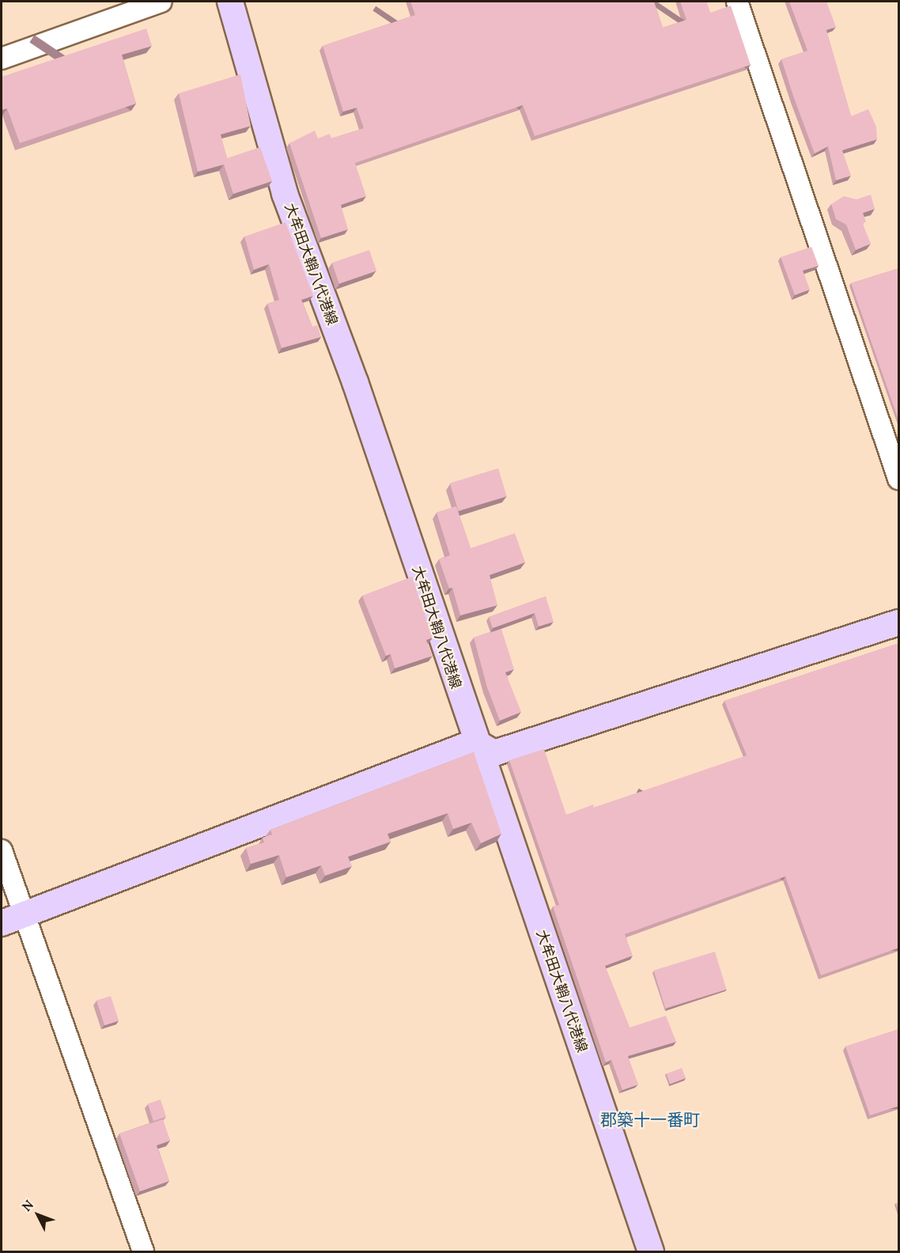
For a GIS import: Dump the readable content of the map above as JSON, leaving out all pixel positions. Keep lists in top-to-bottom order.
{
  "streets": {
    "main road": ["大牟田大鞘八代港線"]
  },
  "districts": ["郡築十一番町"],
  "north": "top left"
}
